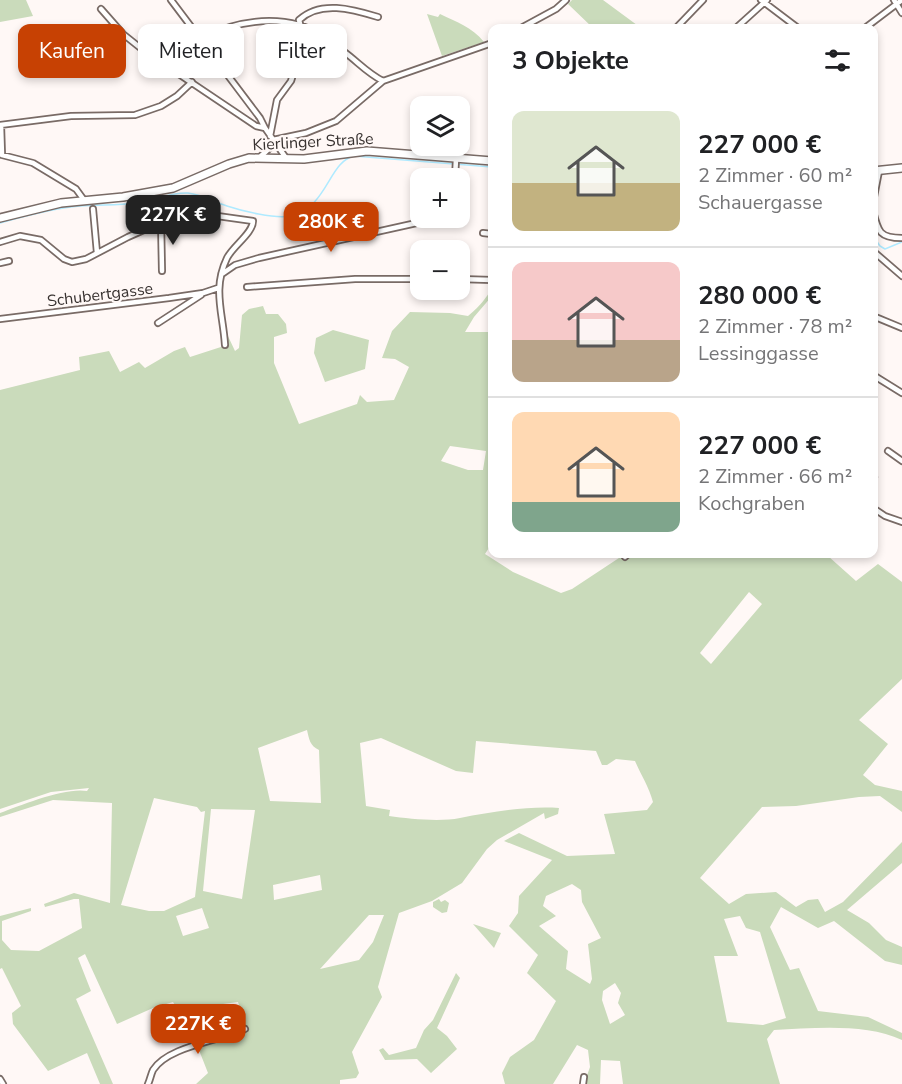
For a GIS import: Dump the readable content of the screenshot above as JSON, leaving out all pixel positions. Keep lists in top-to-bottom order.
{
  "streets": {
    "main road": ["Kierlinger Straße"],
    "street": ["Schubertgasse"]
  },
  "page": {
    "chip": ["Kaufen", "Mieten", "Filter"],
    "heading": "3 Objekte",
    "map_buttons": ["+", "−"],
    "list": [
      {
        "name": "227 000 €",
        "note": "2 Zimmer · 60 m² · Schauergasse"
      },
      {
        "name": "280 000 €",
        "note": "2 Zimmer · 78 m² · Lessinggasse"
      },
      {
        "name": "227 000 €",
        "note": "2 Zimmer · 66 m² · Kochgraben"
      }
    ],
    "price": ["227K €", "280K €", "227K €"]
  }
}
